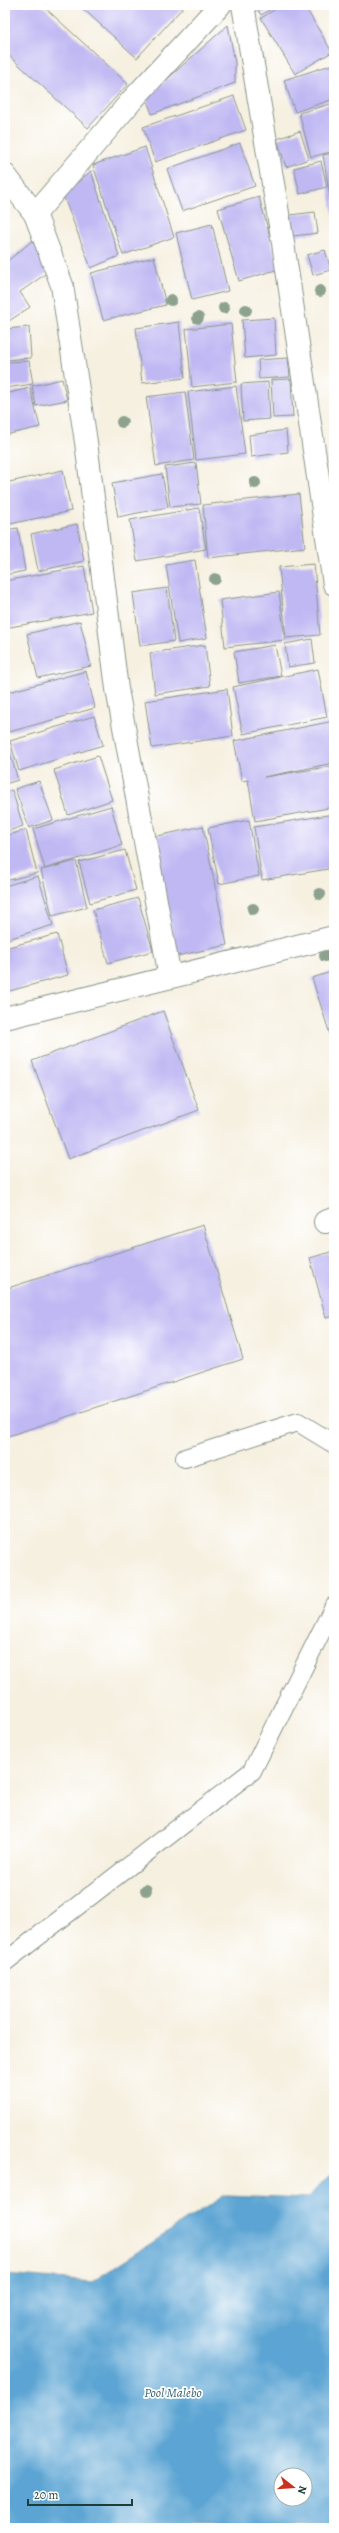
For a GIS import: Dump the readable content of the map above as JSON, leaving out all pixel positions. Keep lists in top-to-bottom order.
{
  "water": ["Pool Malebo"],
  "scale_bar": "20 m",
  "north": "right"
}
